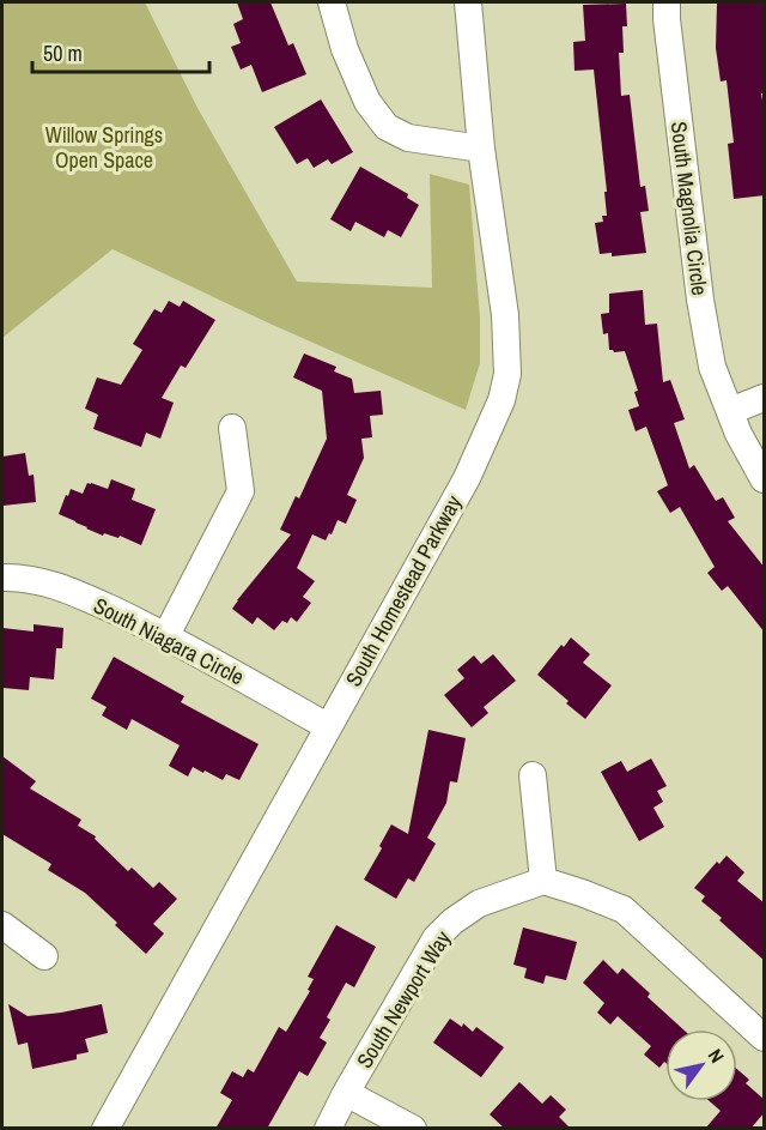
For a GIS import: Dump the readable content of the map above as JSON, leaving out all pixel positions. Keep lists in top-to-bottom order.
{
  "streets": {
    "street": [
      "South Magnolia Circle",
      "South Homestead Parkway",
      "South Niagara Circle",
      "South Newport Way"
    ]
  },
  "crossings": [
    ["South Homestead Parkway", "South Niagara Circle"]
  ],
  "parks": ["Willow Springs Open Space"],
  "scale_bar": "50 m",
  "north": "top right"
}
